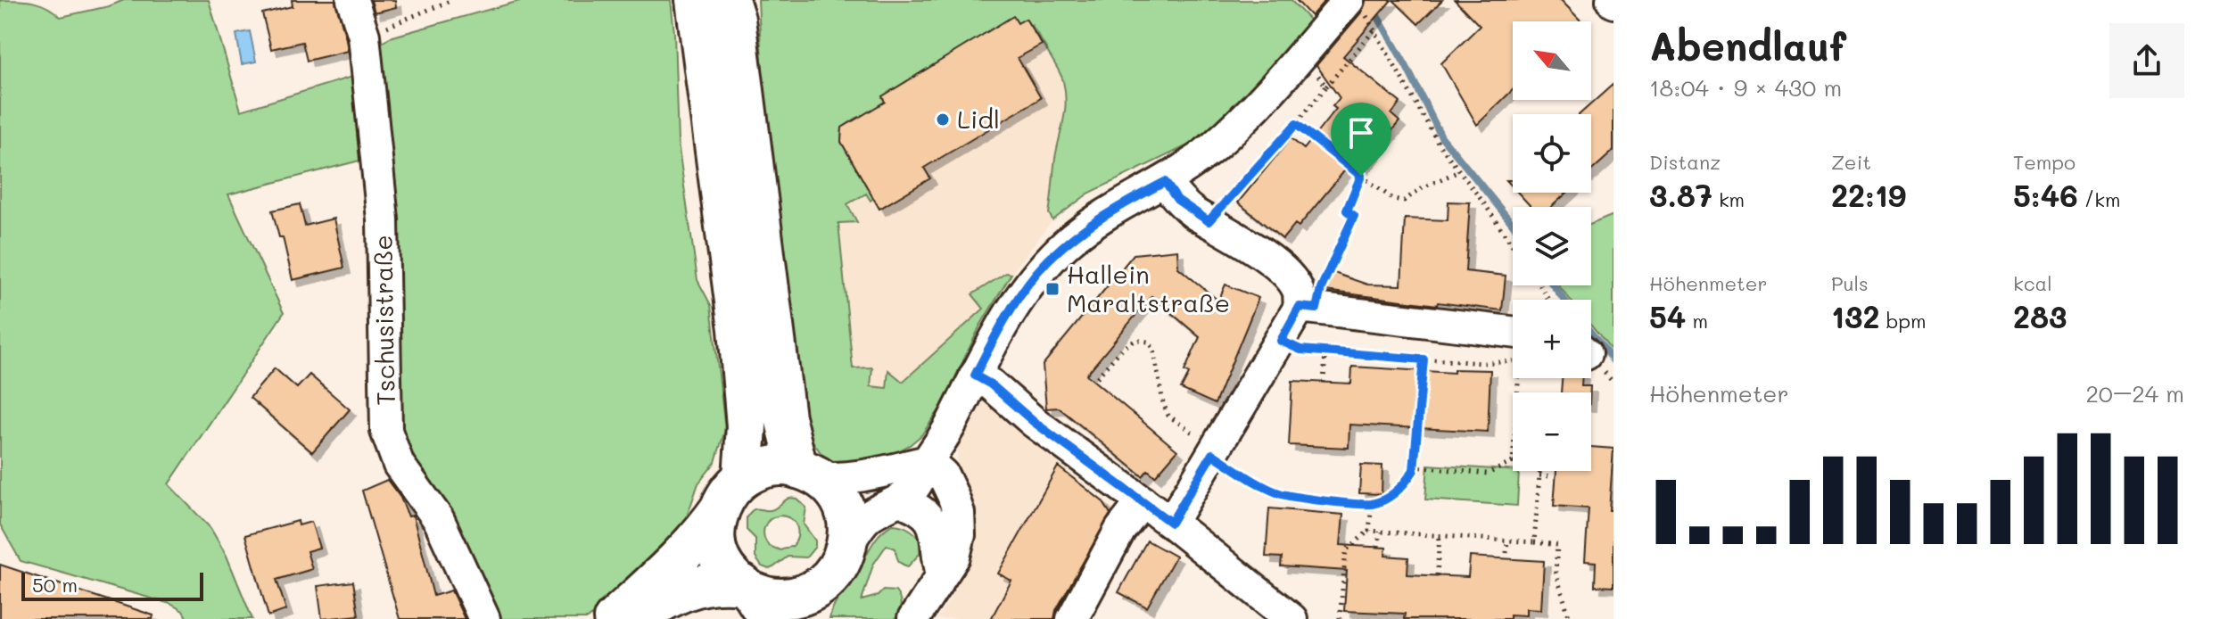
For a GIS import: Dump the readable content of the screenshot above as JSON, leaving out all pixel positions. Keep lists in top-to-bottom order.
{
  "streets": {
    "street": ["Tschusistraße"]
  },
  "places": {
    "other": ["Lidl"],
    "transit": ["Hallein Maraltstraße"]
  },
  "scale_bar": "50 m",
  "north": "top left",
  "page": {
    "heading": ["Abendlauf", "18:04 · 9 × 430 m"],
    "map_buttons": ["+", "−"],
    "stats": [
      ["Distanz", "3.87 km"],
      ["Zeit", "22:19"],
      ["Tempo", "5:46 /km"],
      ["Höhenmeter", "54 m"],
      ["Puls", "132 bpm"],
      ["kcal", "283"]
    ],
    "chart": ["Höhenmeter", "20–24 m"],
    "scale": "50 m"
  }
}
